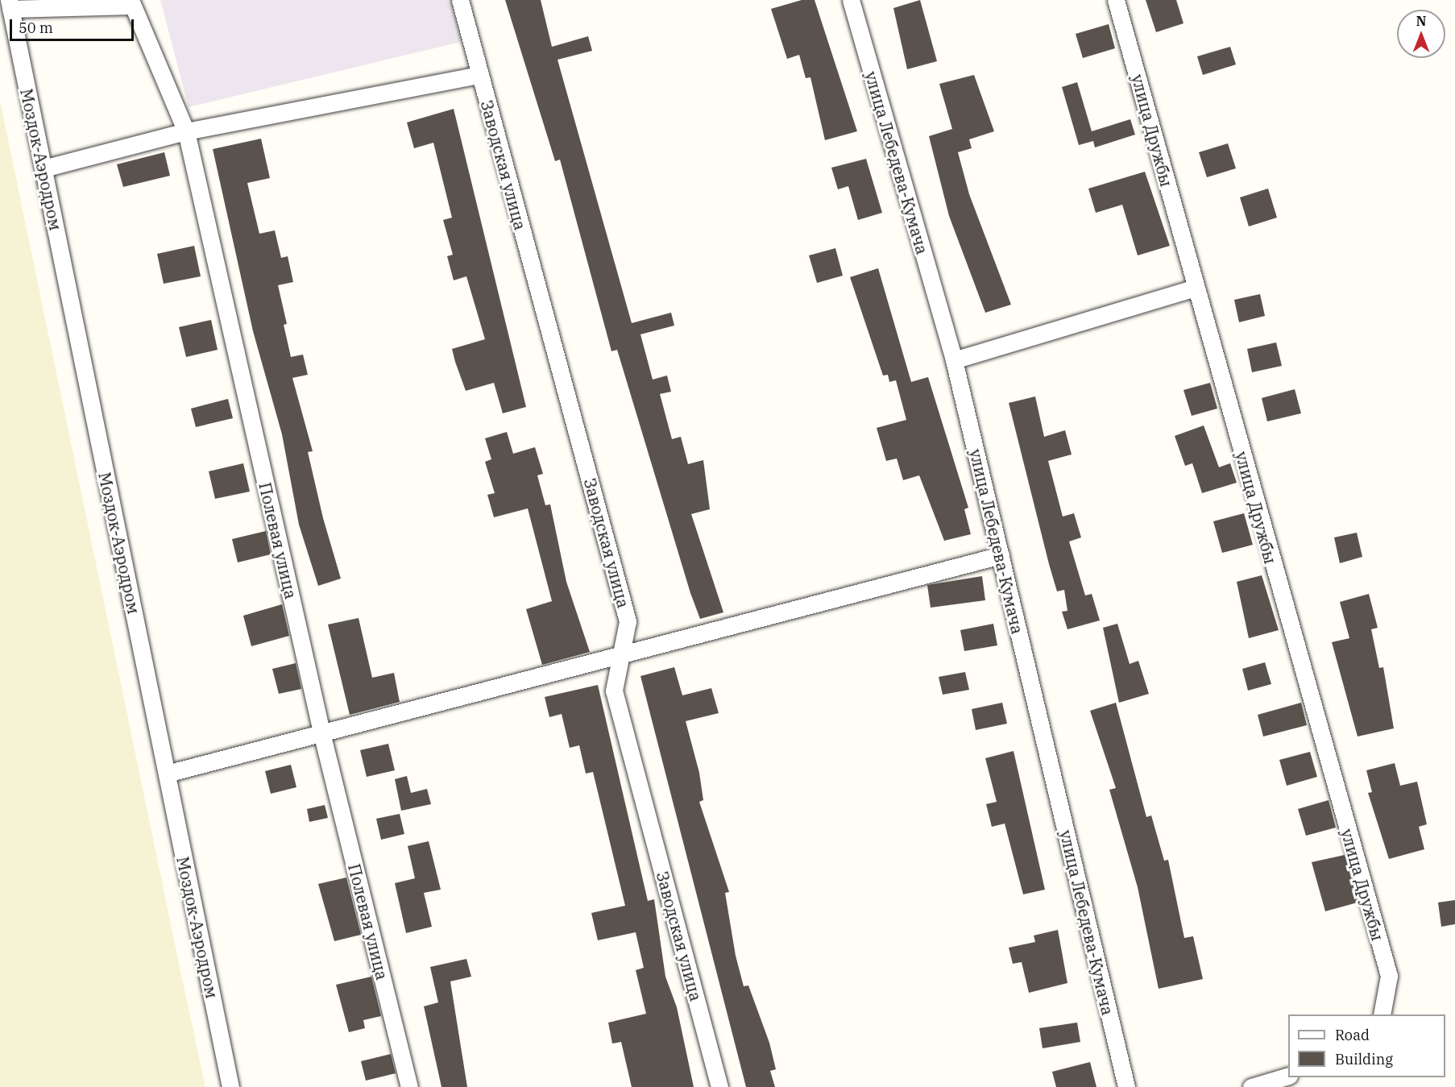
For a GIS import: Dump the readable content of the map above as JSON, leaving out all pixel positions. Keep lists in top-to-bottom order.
{
  "streets": {
    "street": [
      "улица Дружбы",
      "Моздок-Аэродром",
      "улица Лебедева-Кумача",
      "Заводская улица",
      "Полевая улица"
    ]
  },
  "legend": ["Road", "Building"],
  "scale_bar": "50 m",
  "north": "top"
}
